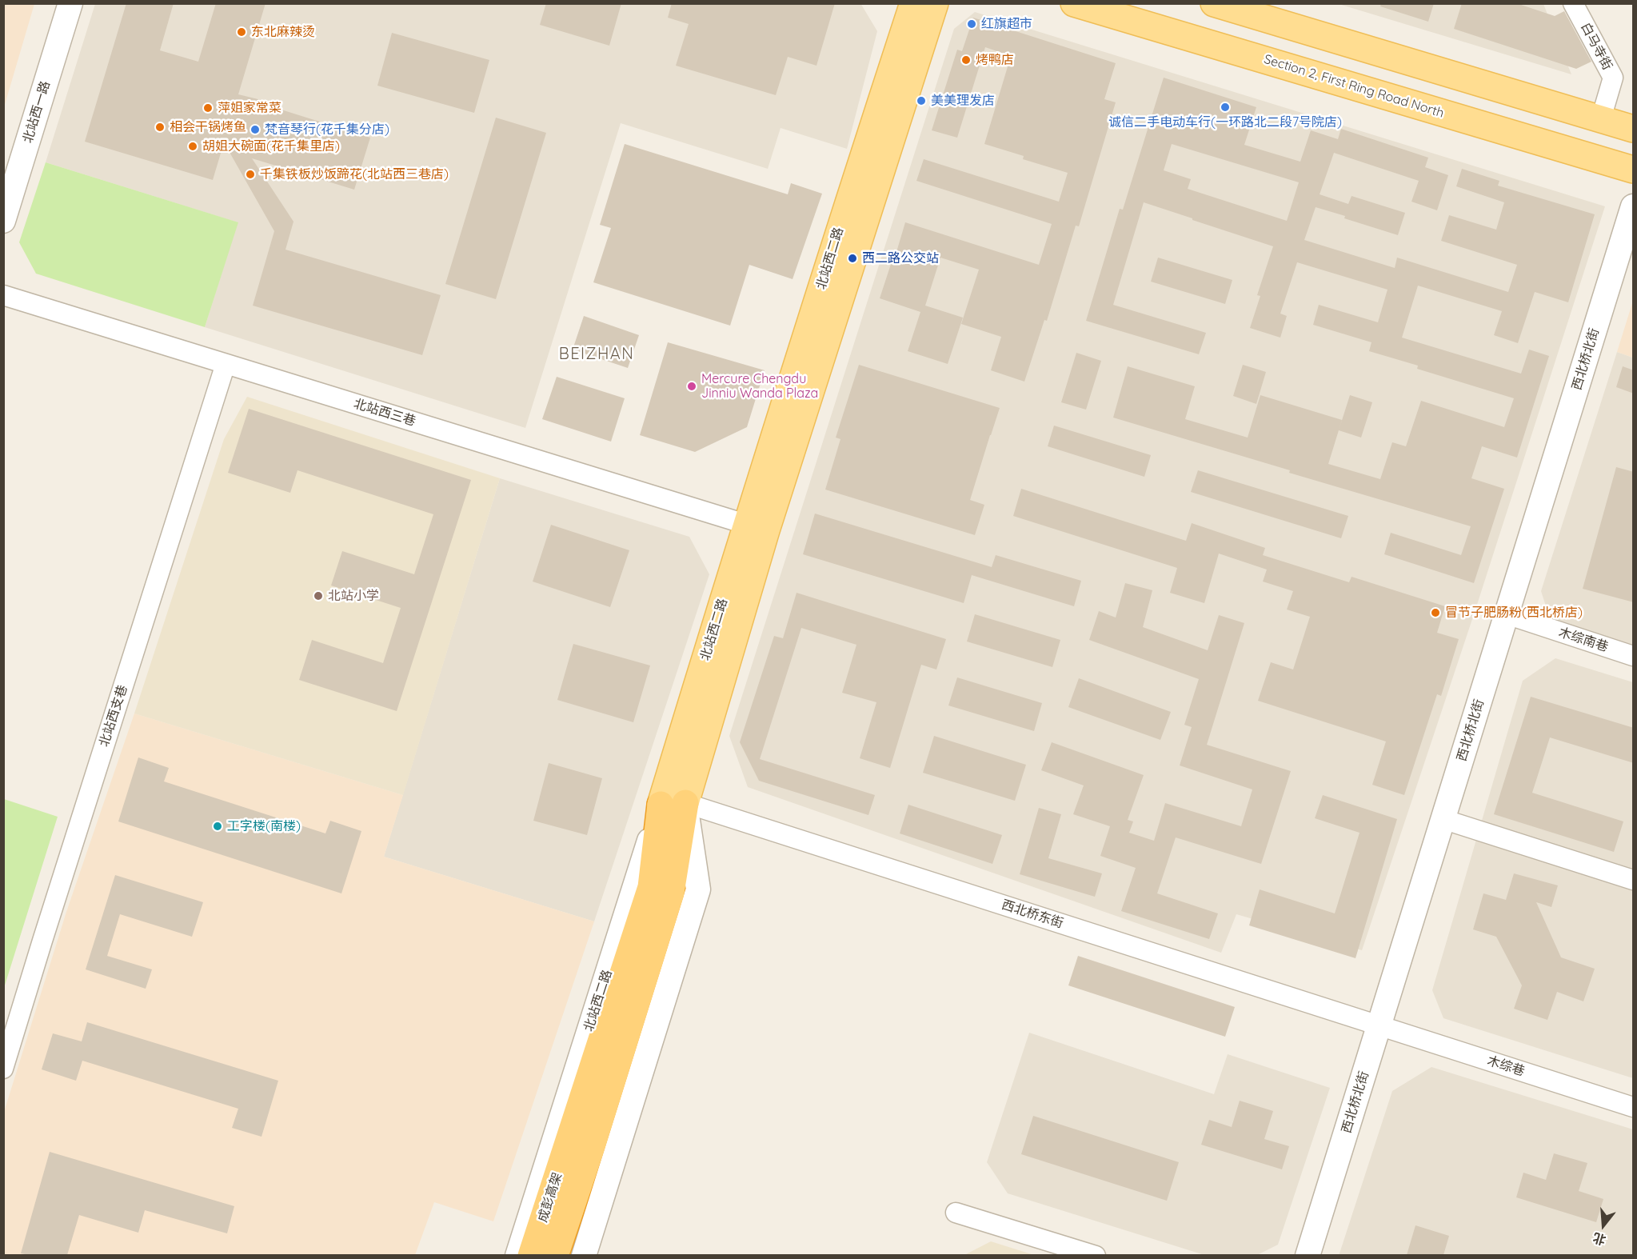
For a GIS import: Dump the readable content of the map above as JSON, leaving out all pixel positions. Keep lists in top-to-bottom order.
{
  "streets": {
    "highway": ["成彭高架"],
    "main road": ["Section 2, First Ring Road North", "北站西二路"],
    "street": [
      "白马寺街",
      "北站西一路",
      "西北桥北街",
      "北站西三巷",
      "木综南巷",
      "北站西支巷",
      "西北桥东街",
      "木综巷"
    ]
  },
  "crossings": [
    ["北站西二路", "北站西三巷"],
    ["北站西二路", "西北桥东街"],
    ["西北桥北街", "木综南巷"],
    ["西北桥北街", "西北桥东街"],
    ["西北桥北街", "木综巷"],
    ["北站西三巷", "北站西支巷"],
    ["西北桥东街", "木综巷"]
  ],
  "districts": ["BEIZHAN"],
  "places": [
    "红旗超市",
    "东北麻辣烫",
    "烤鸭店",
    "美美理发店",
    "诚信二手电动车行(一环路北二段7号院店)",
    "萍姐家常菜",
    "相会干锅烤鱼",
    "梵音琴行(花千集分店)",
    "胡姐大碗面(花千集里店)",
    "千集铁板炒饭蹄花(北站西三巷店)",
    "西二路公交站",
    "Mercure Chengdu Jinniu Wanda Plaza",
    "北站小学",
    "冒节子肥肠粉(西北桥店)",
    "工字楼(南楼)"
  ],
  "north": "bottom"
}
